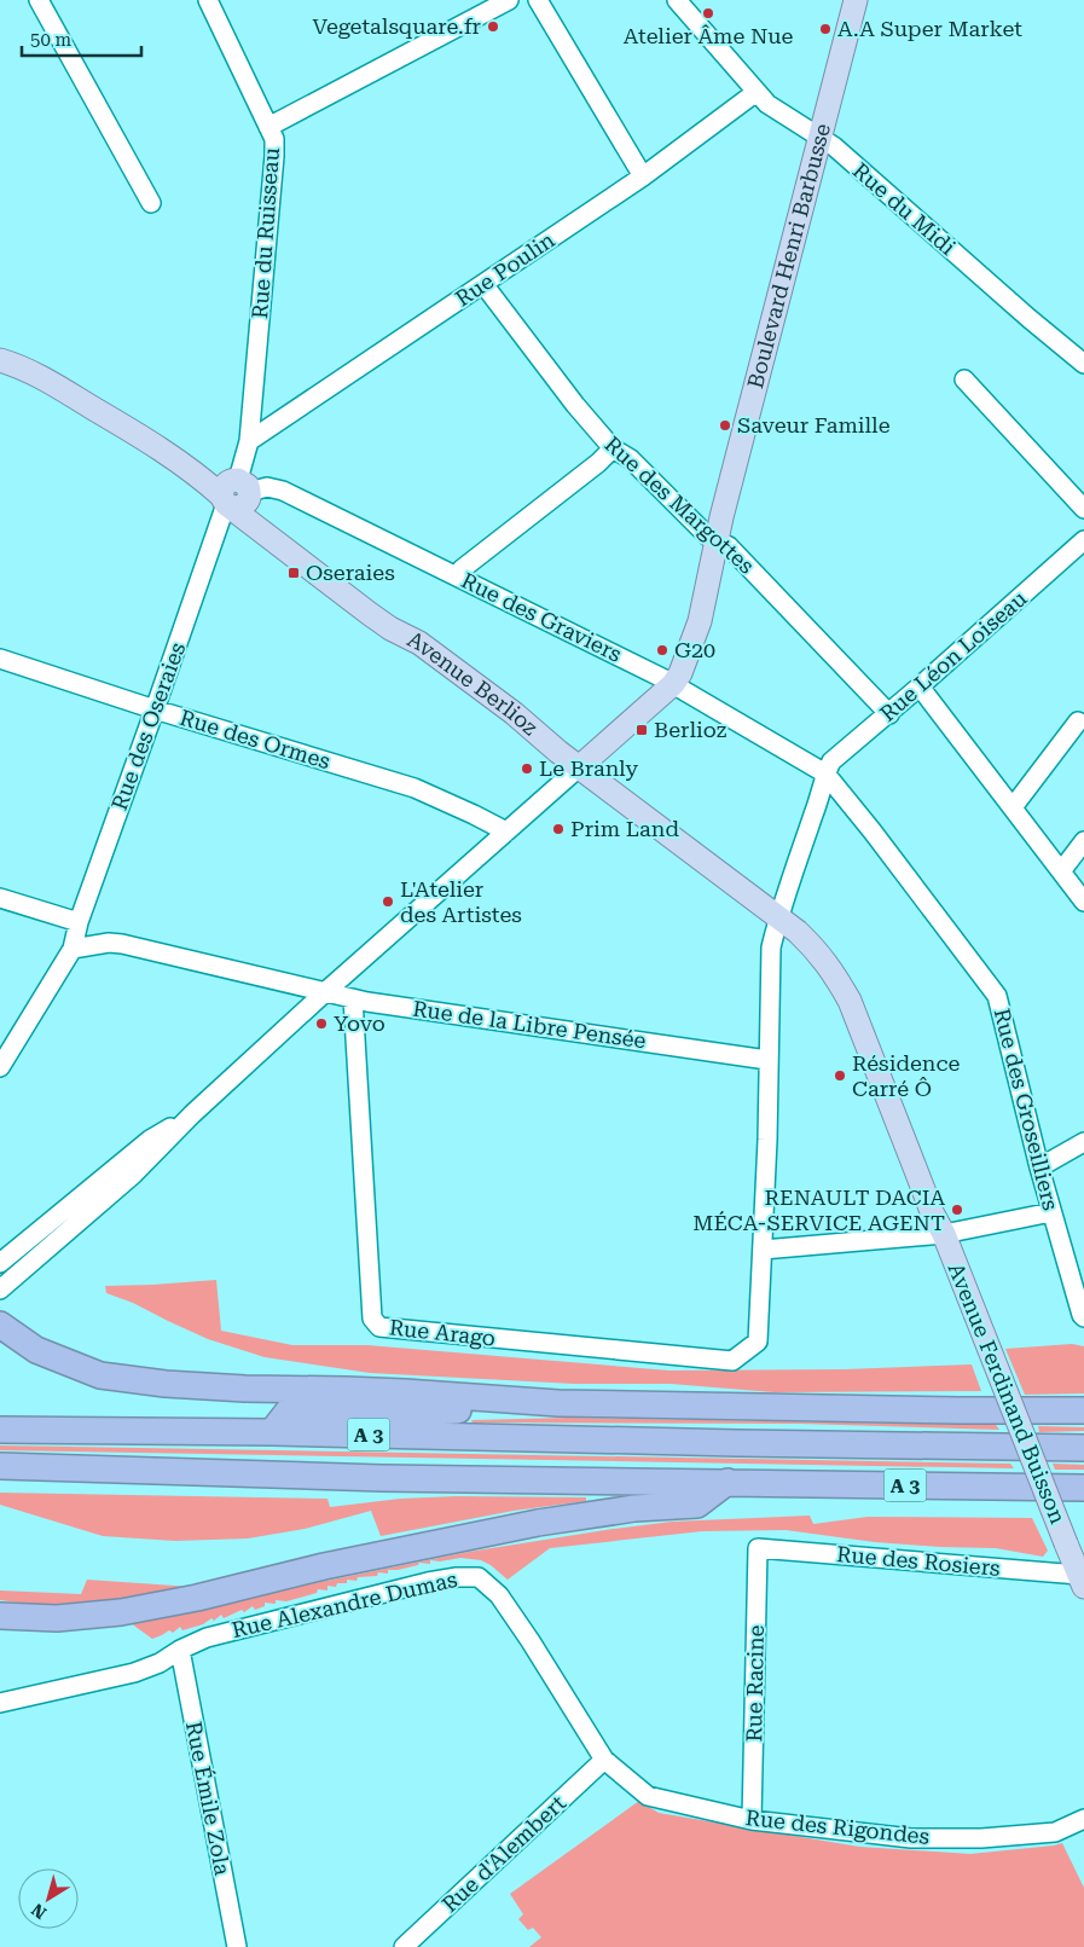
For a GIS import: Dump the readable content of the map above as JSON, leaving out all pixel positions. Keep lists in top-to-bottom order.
{
  "streets": {
    "highway": ["A 3"],
    "main road": ["Boulevard Henri Barbusse", "Avenue Berlioz", "Avenue Ferdinand Buisson"],
    "street": [
      "Rue du Midi",
      "Rue du Ruisseau",
      "Rue Poulin",
      "Rue des Margottes",
      "Rue des Graviers",
      "Rue Léon Loiseau",
      "Rue des Oseraies",
      "Rue des Ormes",
      "Rue de la Libre Pensée",
      "Rue des Groseilliers",
      "Rue Arago",
      "Rue des Rosiers",
      "Rue Alexandre Dumas",
      "Rue Racine",
      "Rue Émile Zola",
      "Rue des Rigondes",
      "Rue d'Alembert"
    ]
  },
  "crossings": [
    ["Rue du Midi", "Boulevard Henri Barbusse"],
    ["Rue du Midi", "Rue Poulin"],
    ["Rue du Ruisseau", "Rue Poulin"],
    ["Rue du Ruisseau", "Rue des Graviers"],
    ["Rue du Ruisseau", "Avenue Berlioz"],
    ["Rue du Ruisseau", "Rue des Oseraies"],
    ["Boulevard Henri Barbusse", "Rue des Margottes"],
    ["Boulevard Henri Barbusse", "Rue des Graviers"],
    ["Rue Poulin", "Rue des Margottes"],
    ["Rue des Margottes", "Rue Léon Loiseau"],
    ["Rue des Graviers", "Rue Léon Loiseau"],
    ["Rue des Graviers", "Avenue Berlioz"],
    ["Rue des Graviers", "Rue des Oseraies"],
    ["Rue des Graviers", "Rue des Groseilliers"],
    ["Rue Léon Loiseau", "Rue des Groseilliers"],
    ["Avenue Berlioz", "Rue des Oseraies"],
    ["Avenue Berlioz", "Avenue Ferdinand Buisson"],
    ["Rue des Oseraies", "Rue des Ormes"],
    ["Rue des Oseraies", "Rue de la Libre Pensée"],
    ["Rue de la Libre Pensée", "Rue Arago"],
    ["Avenue Ferdinand Buisson", "Rue des Rosiers"],
    ["Rue des Rosiers", "Rue Racine"],
    ["Rue Alexandre Dumas", "Rue Émile Zola"],
    ["Rue Alexandre Dumas", "Rue des Rigondes"],
    ["Rue Alexandre Dumas", "Rue d'Alembert"],
    ["Rue Racine", "Rue des Rigondes"],
    ["Rue des Rigondes", "Rue d'Alembert"]
  ],
  "places": {
    "other": [
      "Atelier Âme Nue",
      "Vegetalsquare.fr",
      "A.A Super Market",
      "Saveur Famille",
      "G20",
      "Le Branly",
      "Prim Land",
      "L'Atelier des Artistes",
      "Yovo",
      "Résidence Carré Ô",
      "RENAULT DACIA MÉCA-SERVICE AGENT"
    ],
    "transit": ["Oseraies", "Berlioz"]
  },
  "scale_bar": "50 m",
  "north": "bottom left"
}
